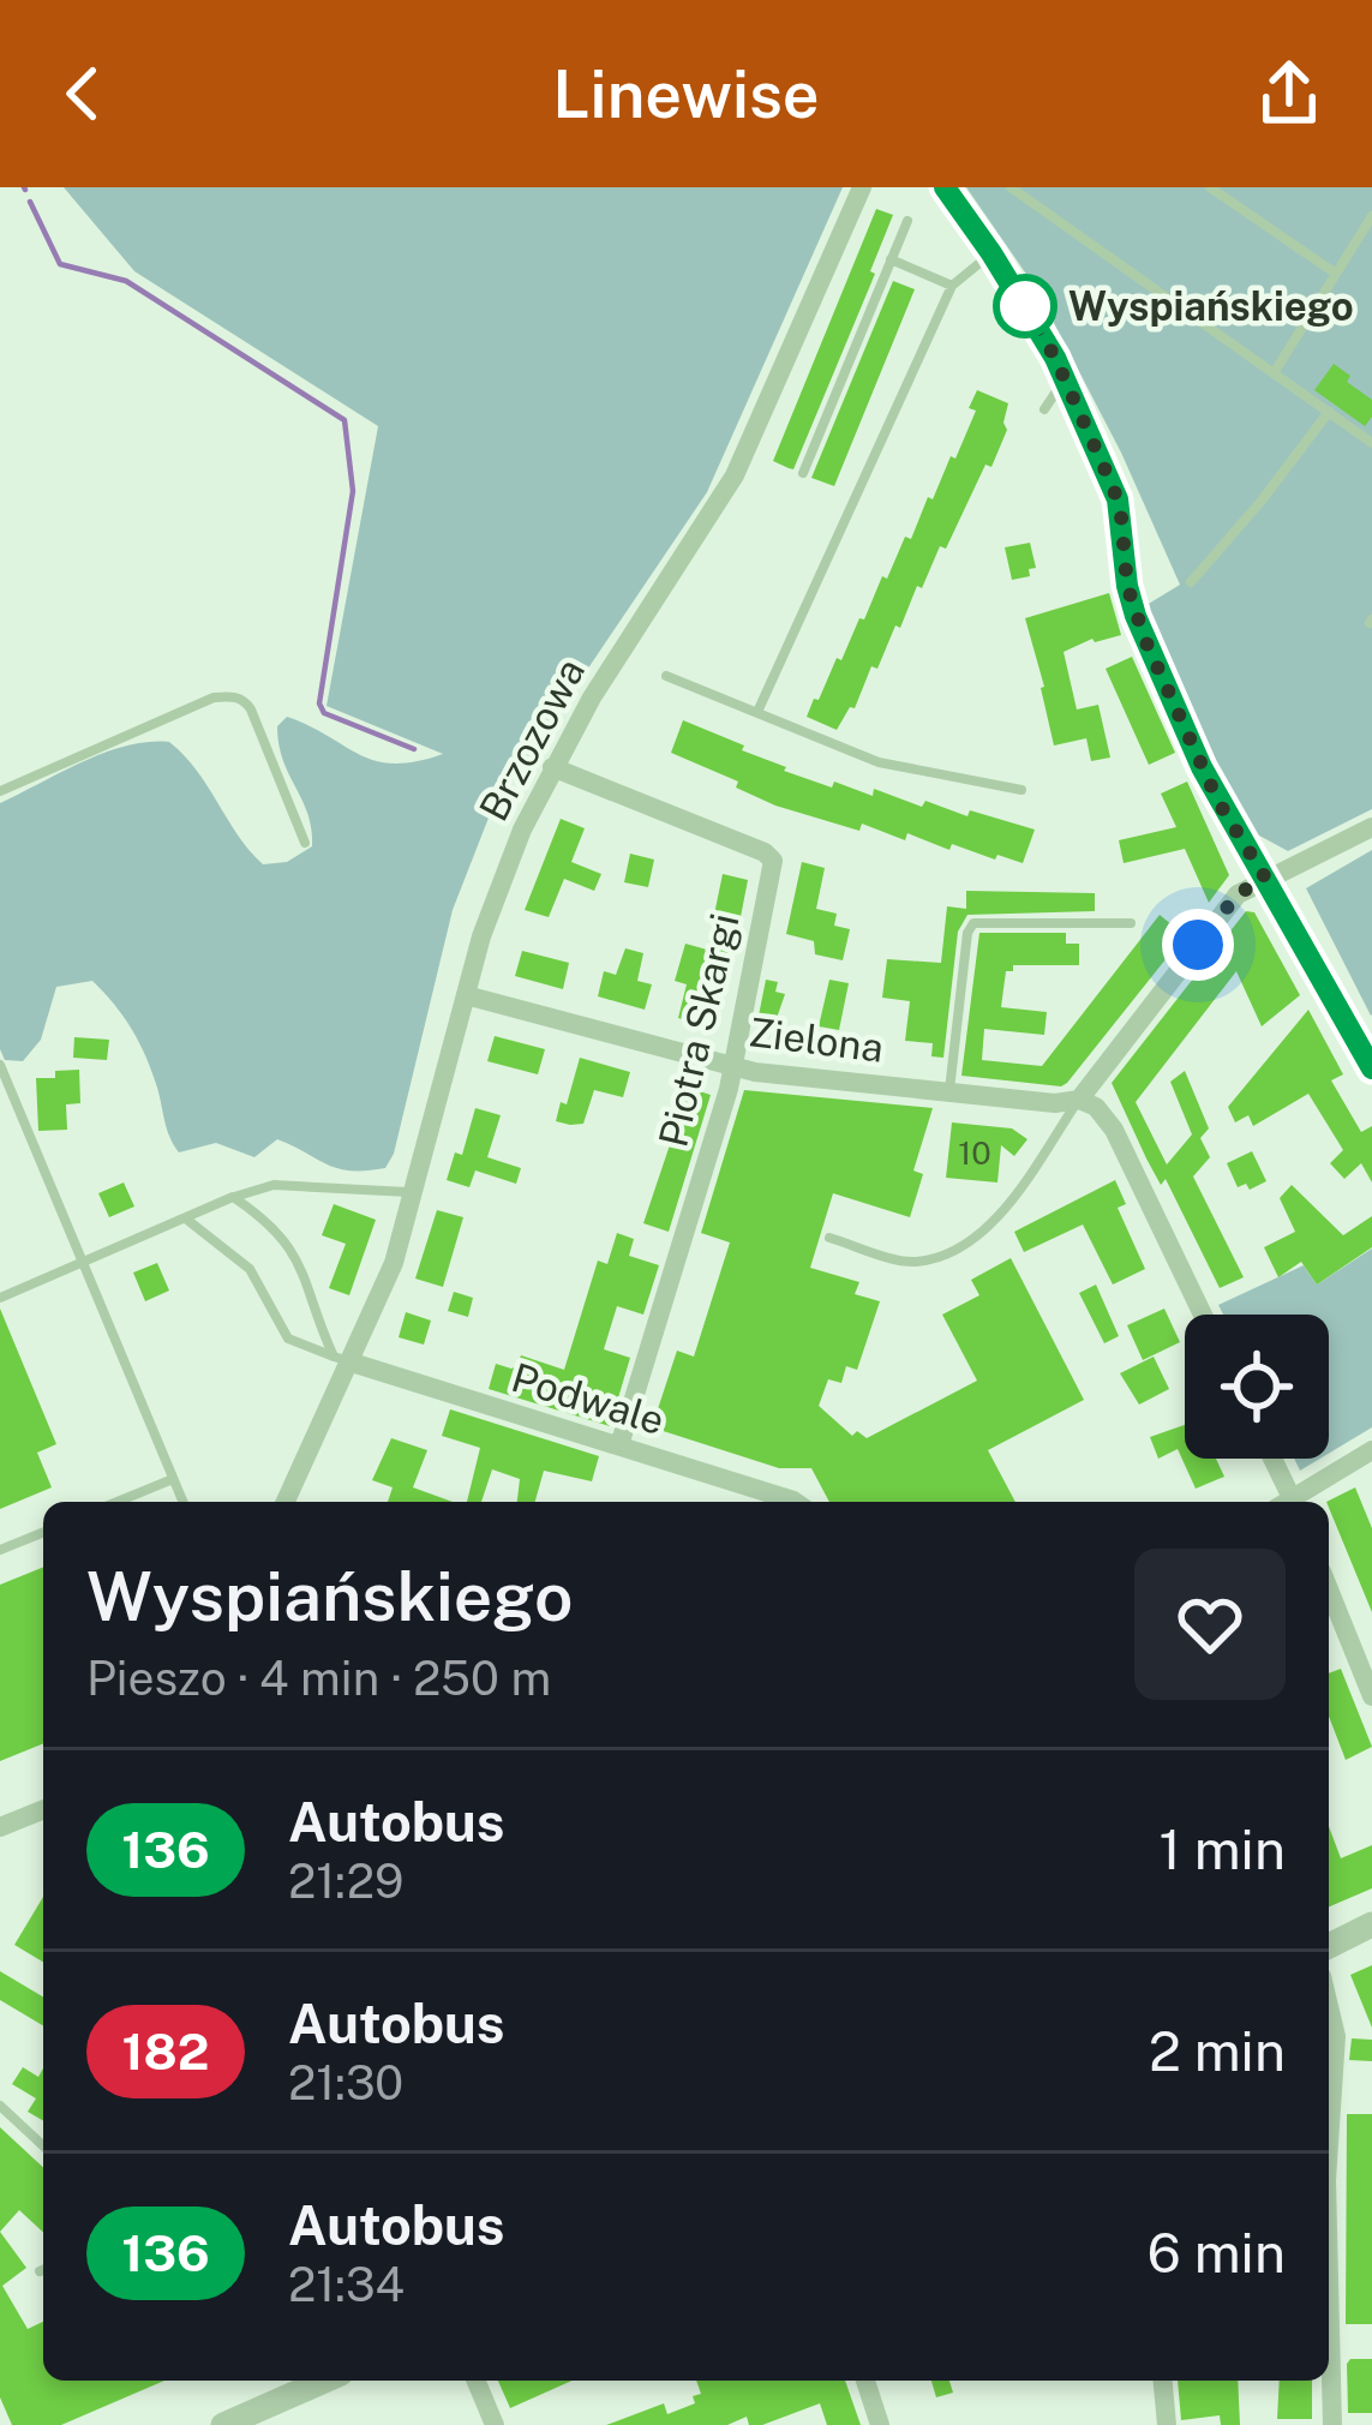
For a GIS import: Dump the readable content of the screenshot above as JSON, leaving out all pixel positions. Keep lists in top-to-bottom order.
{
  "streets": {
    "street": [
      "Brzozowa",
      "Piotra Skargi",
      "Zielona",
      "Podwale"
    ]
  },
  "crossings": [
    ["Brzozowa", "Piotra Skargi"],
    ["Brzozowa", "Zielona"],
    ["Brzozowa", "Podwale"],
    ["Piotra Skargi", "Zielona"],
    ["Piotra Skargi", "Podwale"]
  ],
  "places": ["Wyspiańskiego"],
  "lines": ["bus line 136"],
  "house_numbers": ["10"],
  "page": {
    "header": "Linewise",
    "heading": ["Wyspiańskiego", "Pieszo · 4 min · 250 m"],
    "list": [
      {
        "mark": "136",
        "name": "Autobus",
        "note": "21:29",
        "value": "1 min"
      },
      {
        "mark": "182",
        "name": "Autobus",
        "note": "21:30",
        "value": "2 min"
      },
      {
        "mark": "136",
        "name": "Autobus",
        "note": "21:34",
        "value": "6 min"
      }
    ]
  }
}
